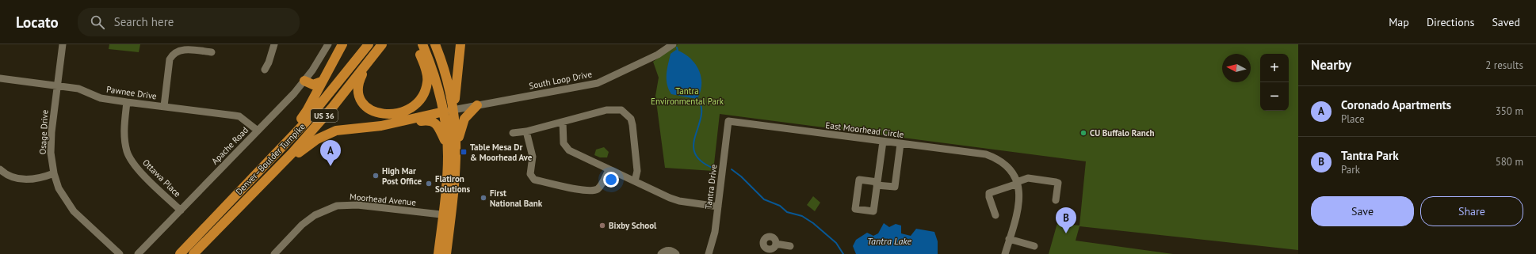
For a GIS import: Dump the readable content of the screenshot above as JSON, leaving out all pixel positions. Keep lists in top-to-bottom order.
{
  "streets": {
    "highway": ["US 36", "Denver–Boulder Turnpike"],
    "street": [
      "South Loop Drive",
      "Pawnee Drive",
      "East Moorhead Circle",
      "Osage Drive",
      "Apache Road",
      "Ottawa Place",
      "Tantra Drive",
      "Moorhead Avenue"
    ]
  },
  "crossings": [
    ["Pawnee Drive", "Osage Drive"],
    ["Pawnee Drive", "Apache Road"],
    ["Pawnee Drive", "Ottawa Place"],
    ["East Moorhead Circle", "Tantra Drive"],
    ["Apache Road", "Ottawa Place"]
  ],
  "water": ["Tantra Lake"],
  "parks": ["Tantra Environmental Park"],
  "places": {
    "other": [
      "CU Buffalo Ranch",
      "High Mar Post Office",
      "Flatiron Solutions",
      "First National Bank",
      "Bixby School"
    ],
    "transit": ["Table Mesa Dr & Moorhead Ave"]
  },
  "north": "left",
  "page": {
    "header": "Locato",
    "search": "Search here",
    "nav": ["Map", "Directions", "Saved"],
    "heading": ["Nearby", "2 results"],
    "map_buttons": ["+", "−"],
    "list": [
      {
        "mark": "A",
        "name": "Coronado Apartments",
        "note": "Place",
        "value": "350 m"
      },
      {
        "mark": "B",
        "name": "Tantra Park",
        "note": "Park",
        "value": "580 m"
      }
    ],
    "pins": ["A", "B"],
    "buttons": ["Save", "Share"]
  }
}
